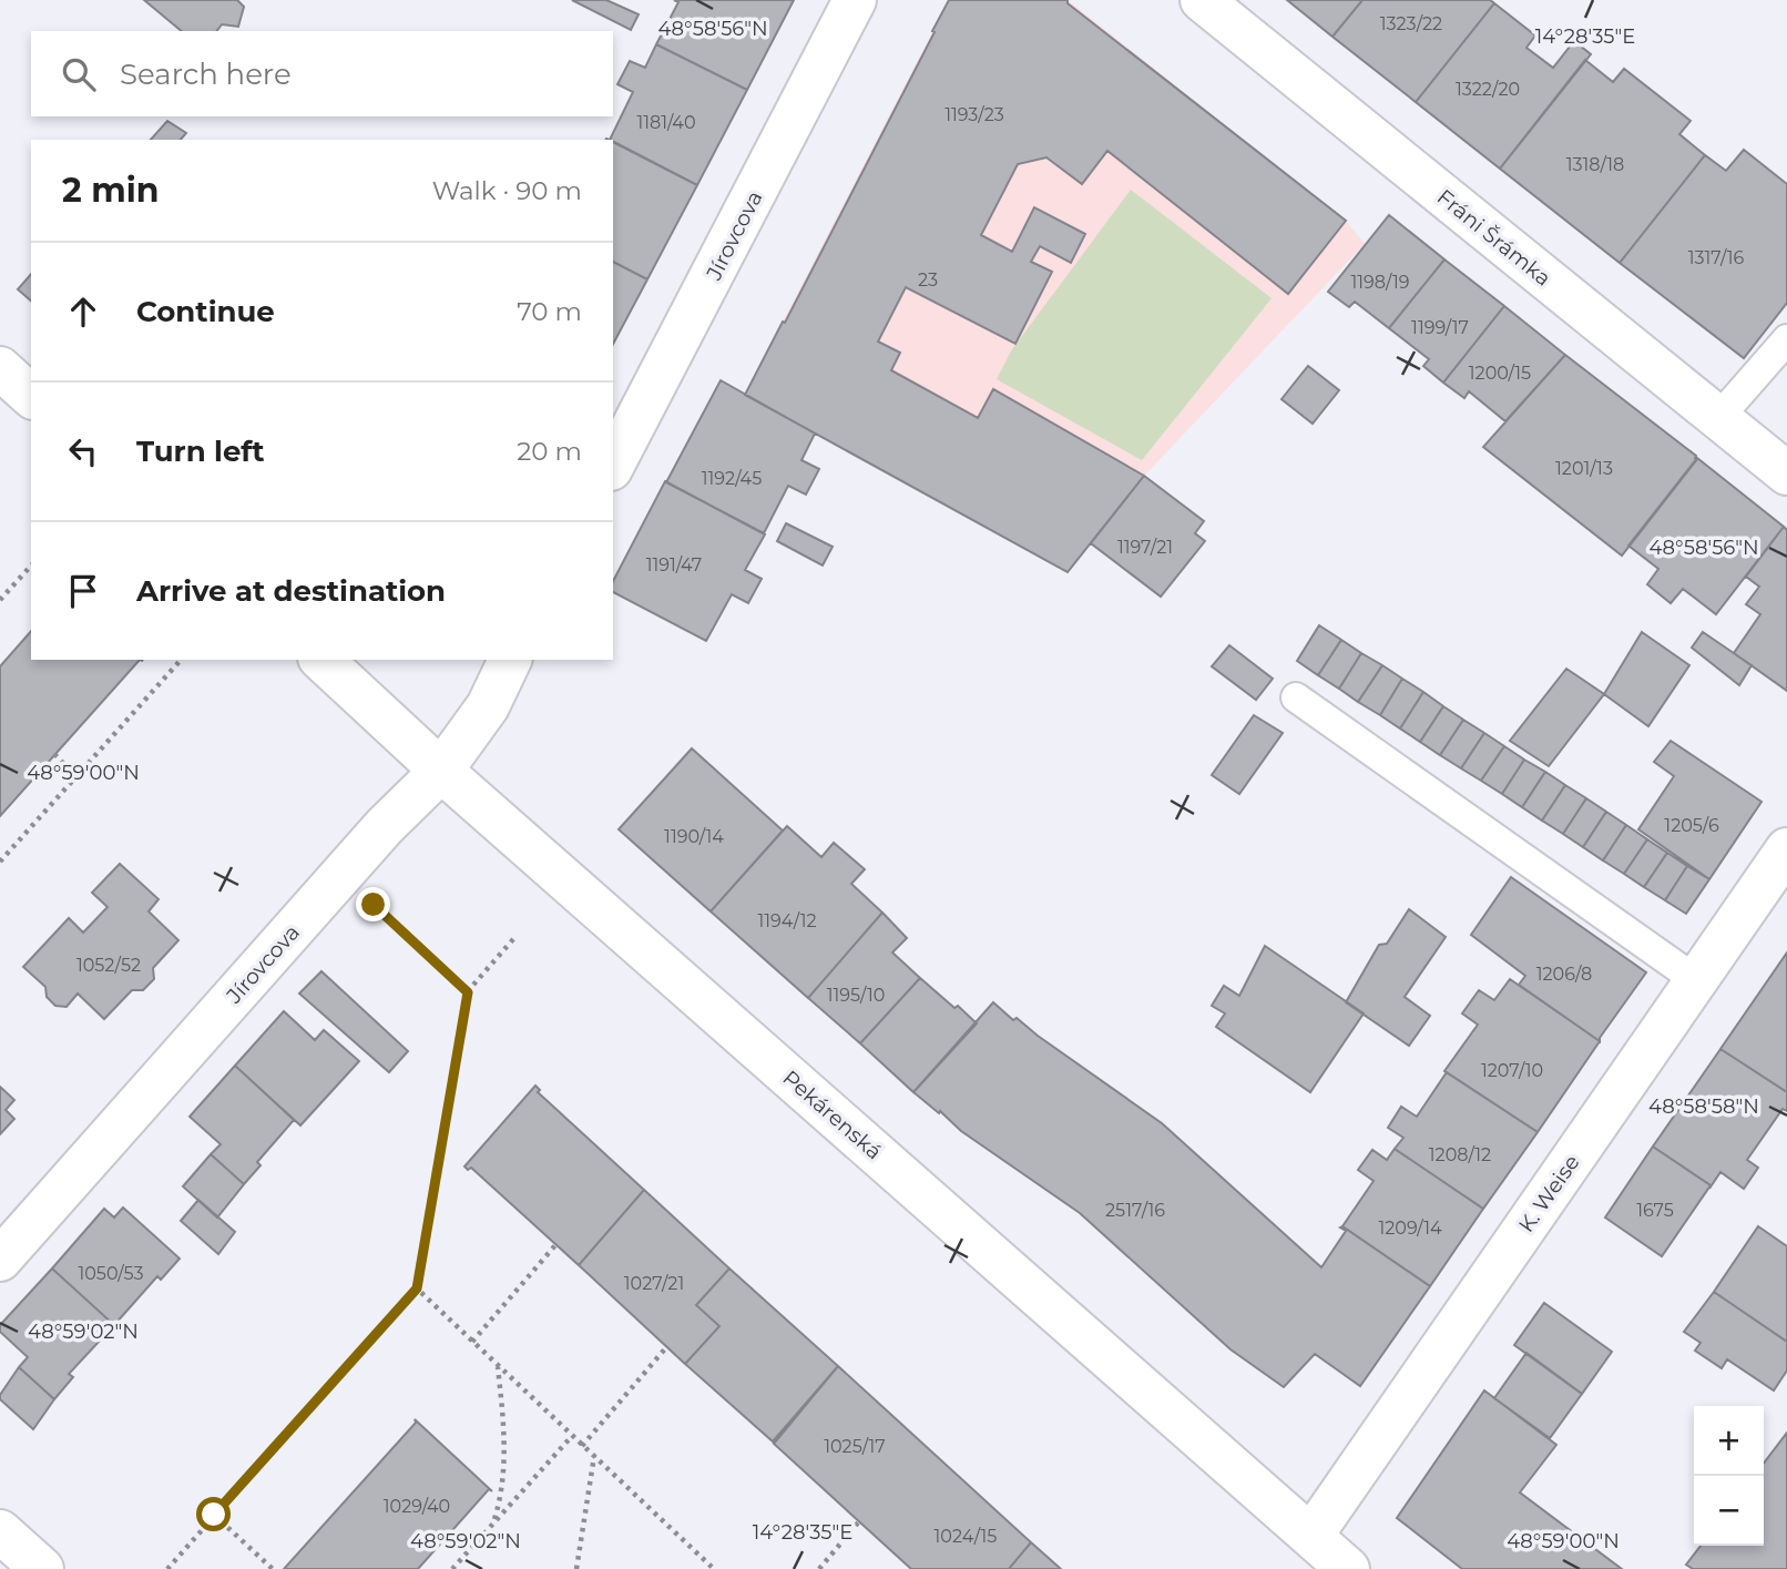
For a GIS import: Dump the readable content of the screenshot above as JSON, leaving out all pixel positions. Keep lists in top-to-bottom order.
{
  "streets": {
    "street": [
      "Jírovcova",
      "Fráni Šrámka",
      "Pekárenská",
      "K. Weise"
    ]
  },
  "crossings": [
    ["Jírovcova", "Pekárenská"],
    ["Pekárenská", "K. Weise"]
  ],
  "house_numbers": [
    "1323/22",
    "1322/20",
    "1193/23",
    "1181/40",
    "1318/18",
    "1317/16",
    "23",
    "1198/19",
    "1199/17",
    "1200/15",
    "1201/13",
    "1192/45",
    "1197/21",
    "1191/47",
    "1205/6",
    "1190/14",
    "1194/12",
    "1052/52",
    "1206/8",
    "1195/10",
    "1207/10",
    "1208/12",
    "2517/16",
    "1675",
    "1209/14",
    "1050/53",
    "1027/21",
    "1025/17",
    "1029/40",
    "1024/15"
  ],
  "page": {
    "search": "Search here",
    "heading": ["2 min", "Walk · 90 m"],
    "list": [
      ["Continue", "70 m"],
      ["Turn left", "20 m"],
      "Arrive at destination"
    ],
    "map_buttons": ["+", "−"]
  },
  "coordinates": [
    "48°58'56\"N",
    "14°28'35\"E",
    "48°59'00\"N",
    "48°58'58\"N",
    "48°59'02\"N"
  ]
}
